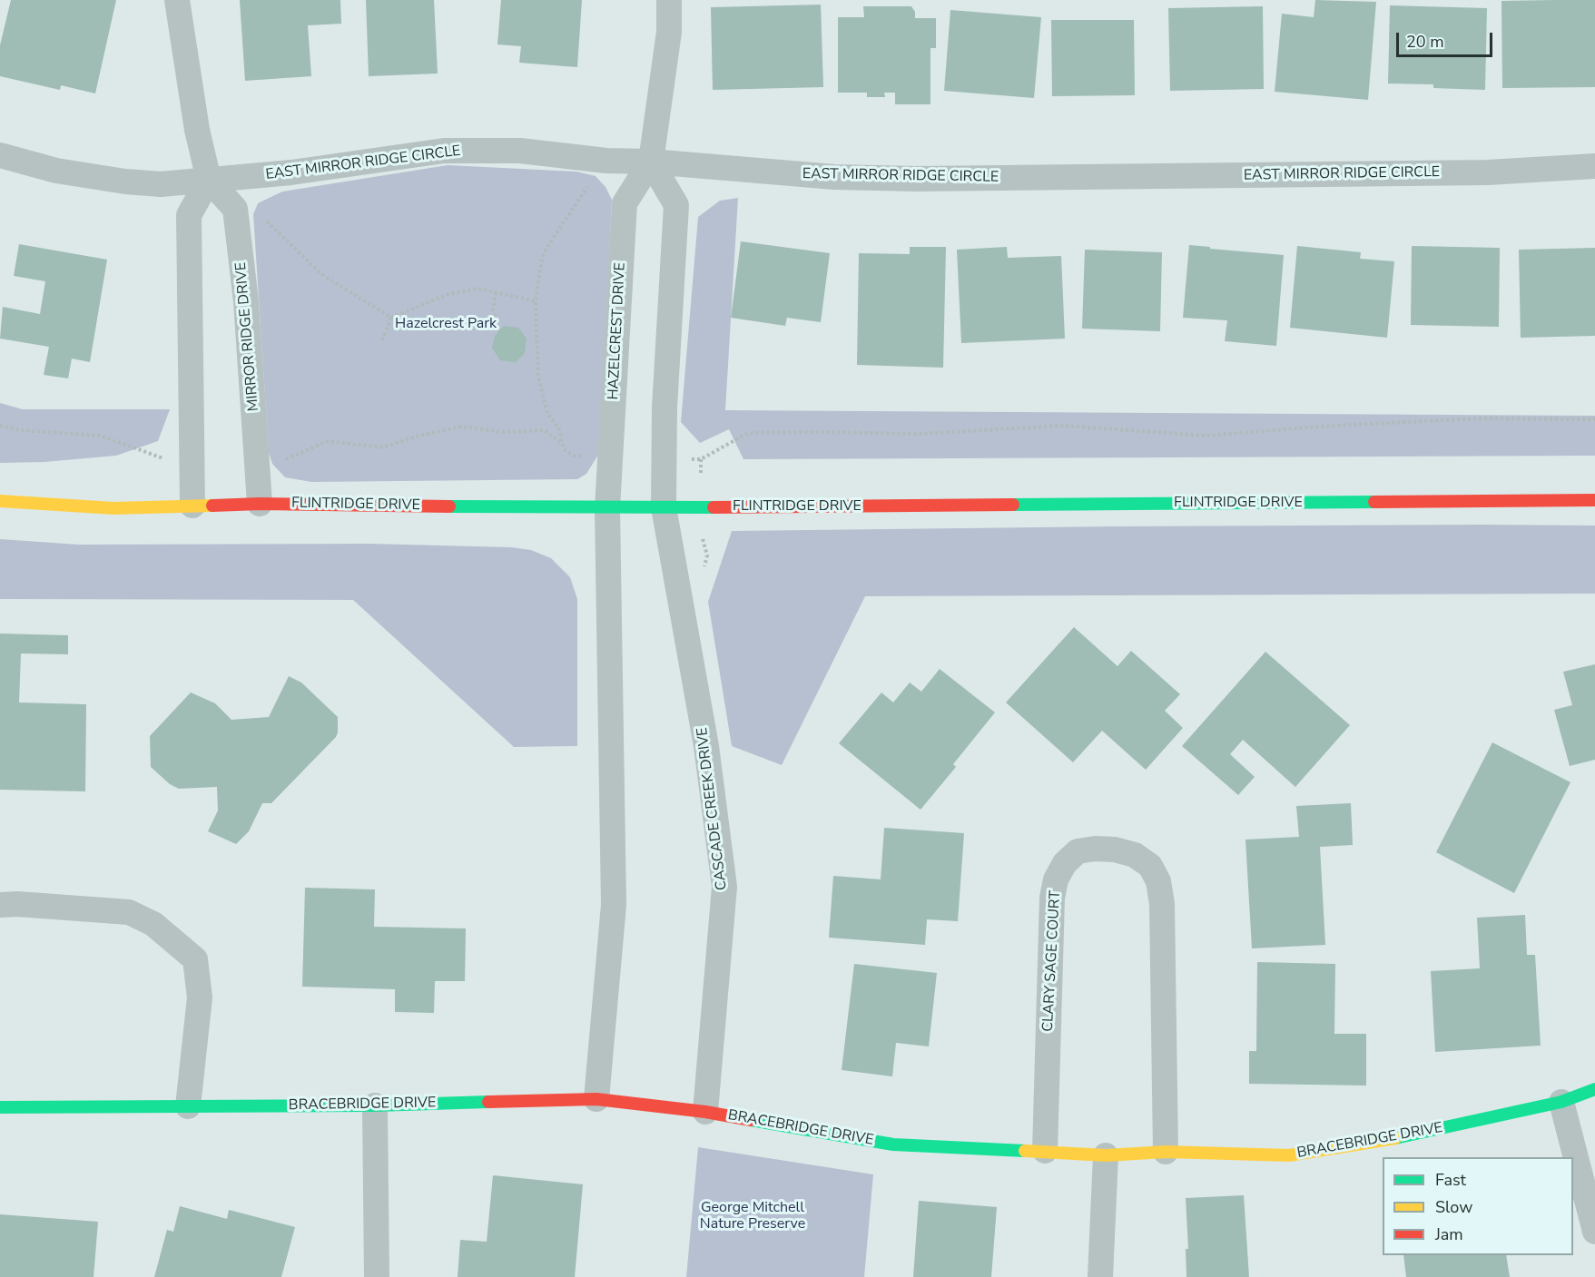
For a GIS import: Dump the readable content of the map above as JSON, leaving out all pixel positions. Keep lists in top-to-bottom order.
{
  "streets": {
    "street": [
      "EAST MIRROR RIDGE CIRCLE",
      "HAZELCREST DRIVE",
      "MIRROR RIDGE DRIVE",
      "FLINTRIDGE DRIVE",
      "CASCADE CREEK DRIVE",
      "CLARY SAGE COURT",
      "BRACEBRIDGE DRIVE"
    ]
  },
  "crossings": [
    ["EAST MIRROR RIDGE CIRCLE", "HAZELCREST DRIVE"],
    ["HAZELCREST DRIVE", "FLINTRIDGE DRIVE"],
    ["MIRROR RIDGE DRIVE", "FLINTRIDGE DRIVE"],
    ["FLINTRIDGE DRIVE", "CASCADE CREEK DRIVE"],
    ["CASCADE CREEK DRIVE", "BRACEBRIDGE DRIVE"],
    ["CLARY SAGE COURT", "BRACEBRIDGE DRIVE"]
  ],
  "parks": ["Hazelcrest Park", "George Mitchell Nature Preserve"],
  "legend": ["Fast", "Slow", "Jam"],
  "scale_bar": "20 m"
}
